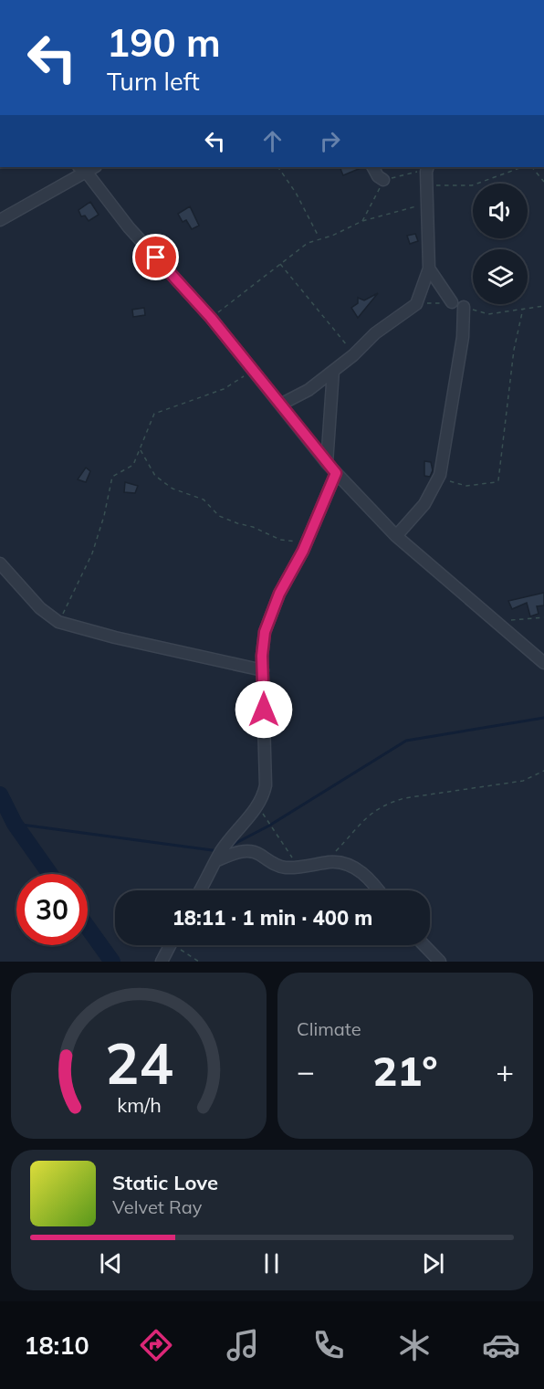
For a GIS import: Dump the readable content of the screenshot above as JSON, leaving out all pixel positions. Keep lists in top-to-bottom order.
{
  "page": {
    "turn": ["190 m", "Turn left"],
    "limit": "30",
    "trip": "18:11 · 1 min · 400 m",
    "tile": "Climate",
    "heat": ["−", "21°", "+"],
    "song": ["Static Love", "Velvet Ray"],
    "tabs": "18:10",
    "gauge": ["24", "km/h"]
  }
}
